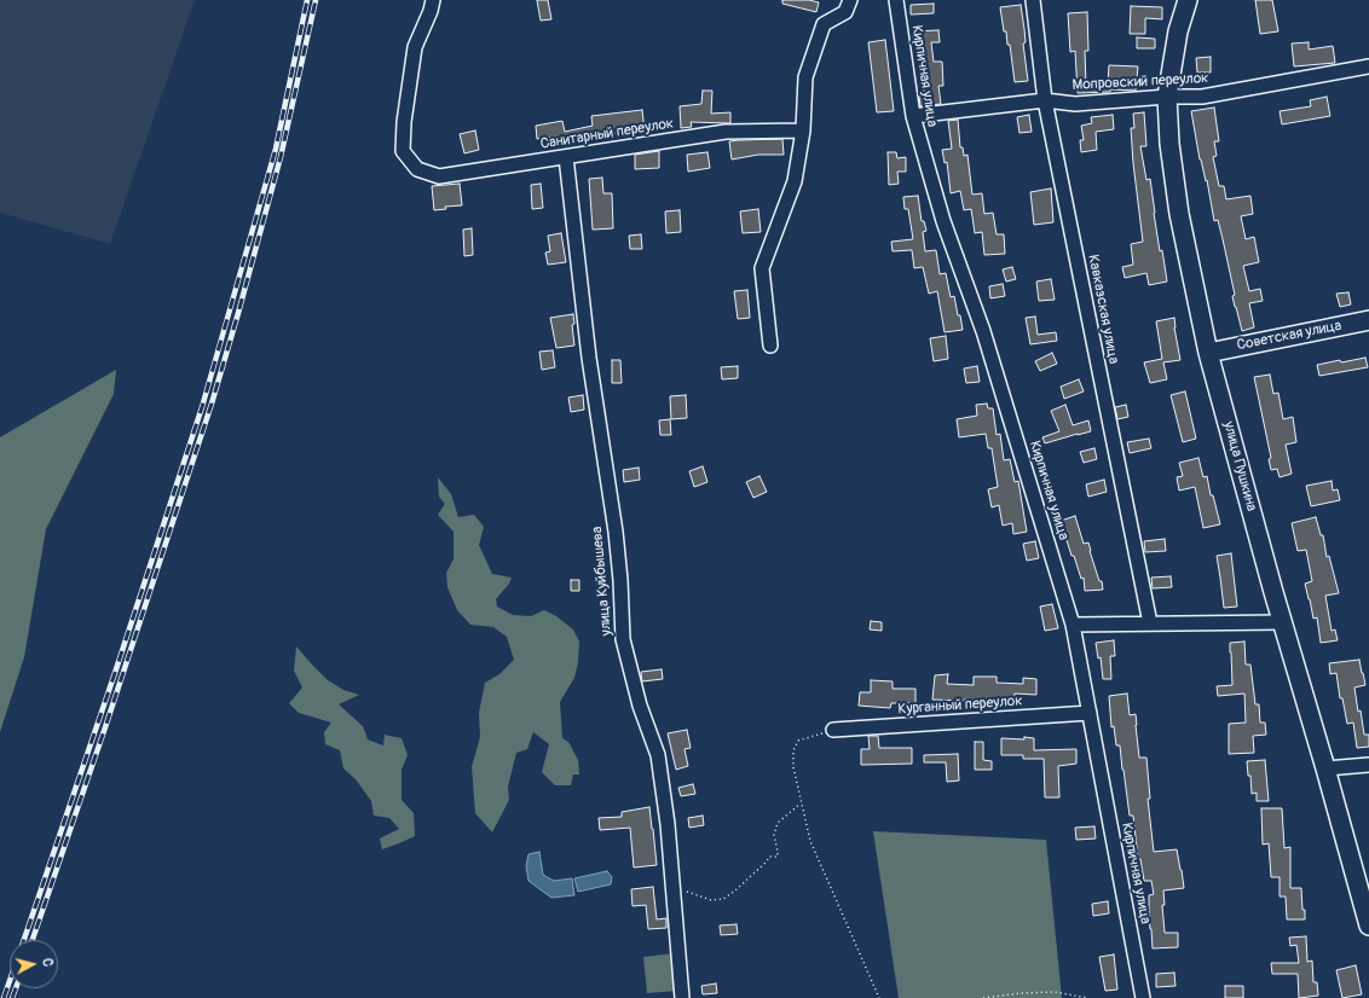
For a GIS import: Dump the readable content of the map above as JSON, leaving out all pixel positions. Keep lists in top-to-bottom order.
{
  "streets": {
    "main road": ["Советская улица", "улица Пушкина"],
    "street": [
      "Кирпичная улица",
      "Мопровский переулок",
      "Санитарный переулок",
      "Кавказская улица",
      "улица Куйбышева",
      "Курганный переулок"
    ]
  },
  "crossings": [
    ["Кирпичная улица", "Мопровский переулок"],
    ["Кирпичная улица", "Курганный переулок"],
    ["Мопровский переулок", "Кавказская улица"],
    ["Мопровский переулок", "улица Пушкина"],
    ["Санитарный переулок", "улица Куйбышева"],
    ["Советская улица", "улица Пушкина"]
  ],
  "north": "right"
}
